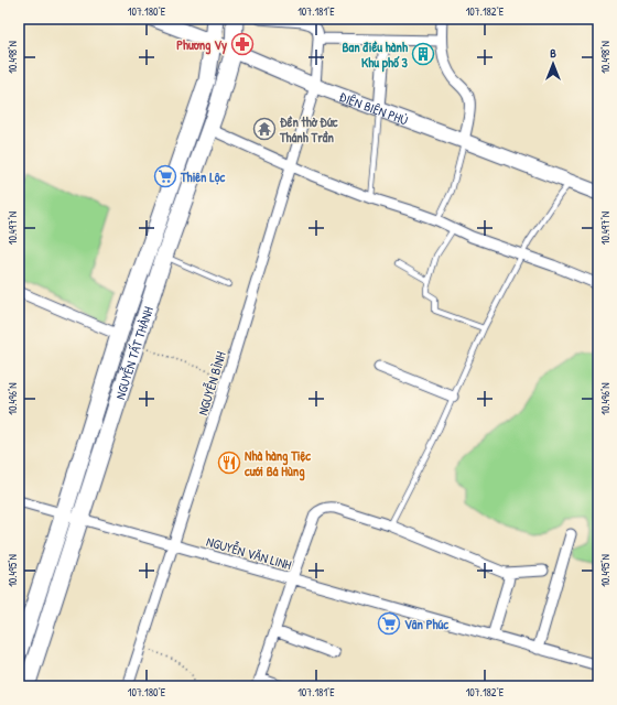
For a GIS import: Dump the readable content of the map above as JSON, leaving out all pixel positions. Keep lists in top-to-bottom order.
{
  "streets": {
    "main road": ["NGUYỄN TẤT THÀNH"],
    "street": ["ĐIỆN BIÊN PHỦ", "NGUYỄN BÌNH", "NGUYỄN VĂN LINH"]
  },
  "crossings": [
    ["ĐIỆN BIÊN PHỦ", "NGUYỄN TẤT THÀNH"],
    ["ĐIỆN BIÊN PHỦ", "NGUYỄN BÌNH"],
    ["NGUYỄN TẤT THÀNH", "NGUYỄN VĂN LINH"],
    ["NGUYỄN BÌNH", "NGUYỄN VĂN LINH"]
  ],
  "places": {
    "pharmacy": ["Phương Vy"],
    "building": ["Ban điều hành Khu phố 3"],
    "temple": ["Đền thờ Đức Thánh Trần"],
    "supermarket": ["Thiên Lộc", "Vân Phúc"],
    "restaurant": ["Nhà hàng Tiệc cưới Bá Hùng"]
  },
  "north": "top",
  "coordinates": [
    "107.180°E",
    "107.181°E",
    "107.182°E",
    "10.498°N",
    "10.497°N",
    "10.496°N",
    "10.495°N"
  ]
}
